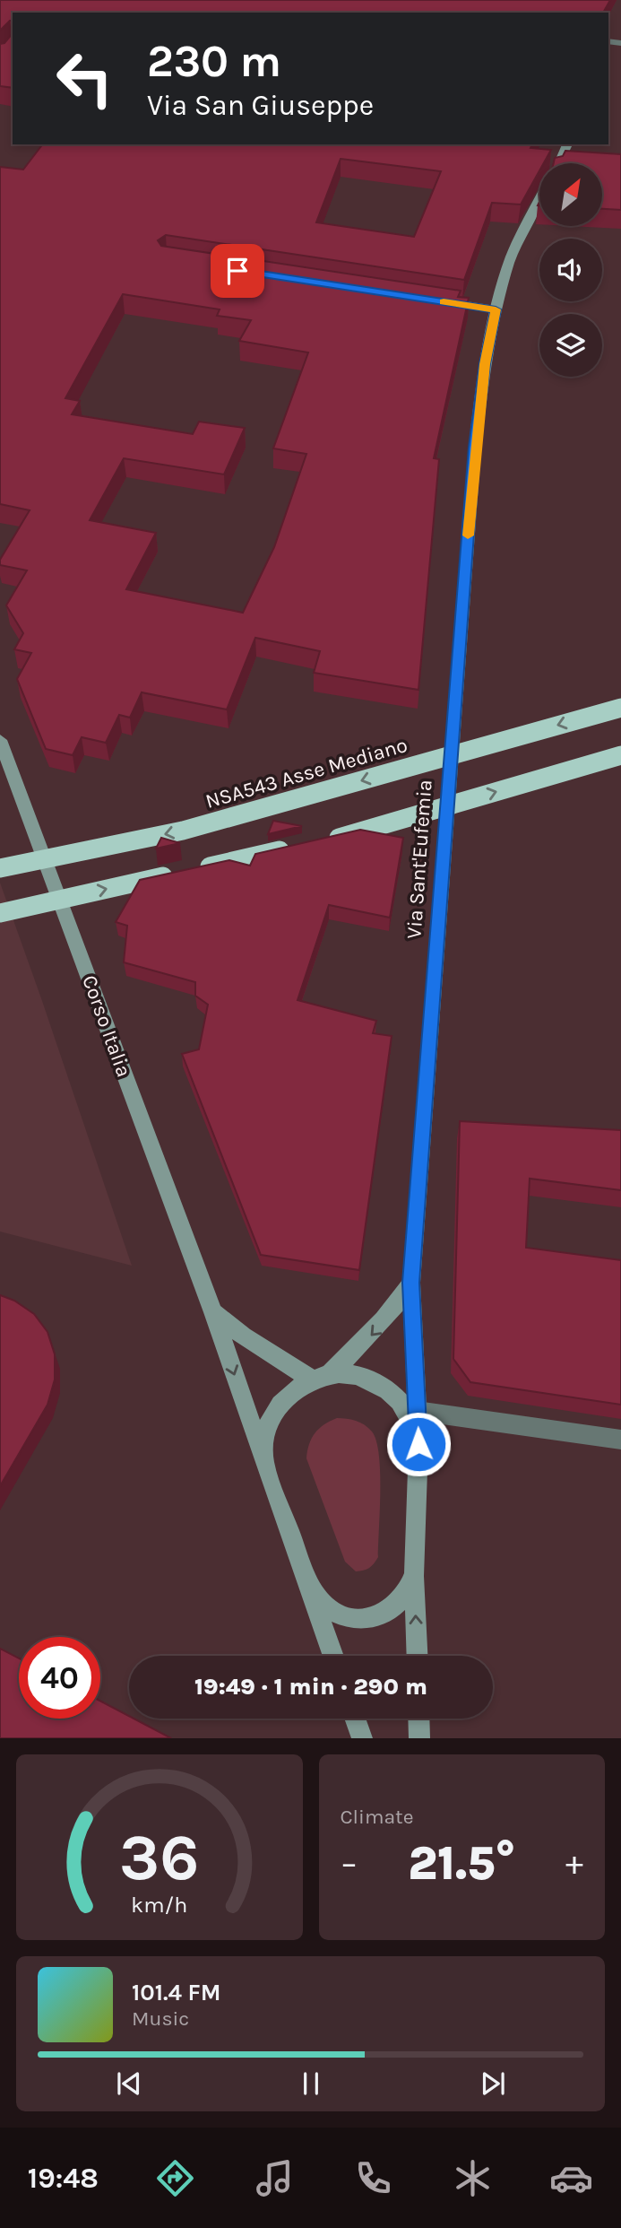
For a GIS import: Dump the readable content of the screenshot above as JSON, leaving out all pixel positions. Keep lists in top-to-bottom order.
{
  "streets": {
    "highway": ["NSA543 Asse Mediano"],
    "street": ["Via Sant'Eufemia", "Corso Italia"]
  },
  "crossings": [
    ["Via Sant'Eufemia", "Corso Italia"]
  ],
  "north": "top right",
  "page": {
    "turn": ["230 m", "Via San Giuseppe"],
    "limit": "40",
    "trip": "19:49 · 1 min · 290 m",
    "tile": "Climate",
    "heat": ["−", "21.5°", "+"],
    "song": ["101.4 FM", "Music"],
    "tabs": "19:48",
    "gauge": ["36", "km/h"]
  }
}
